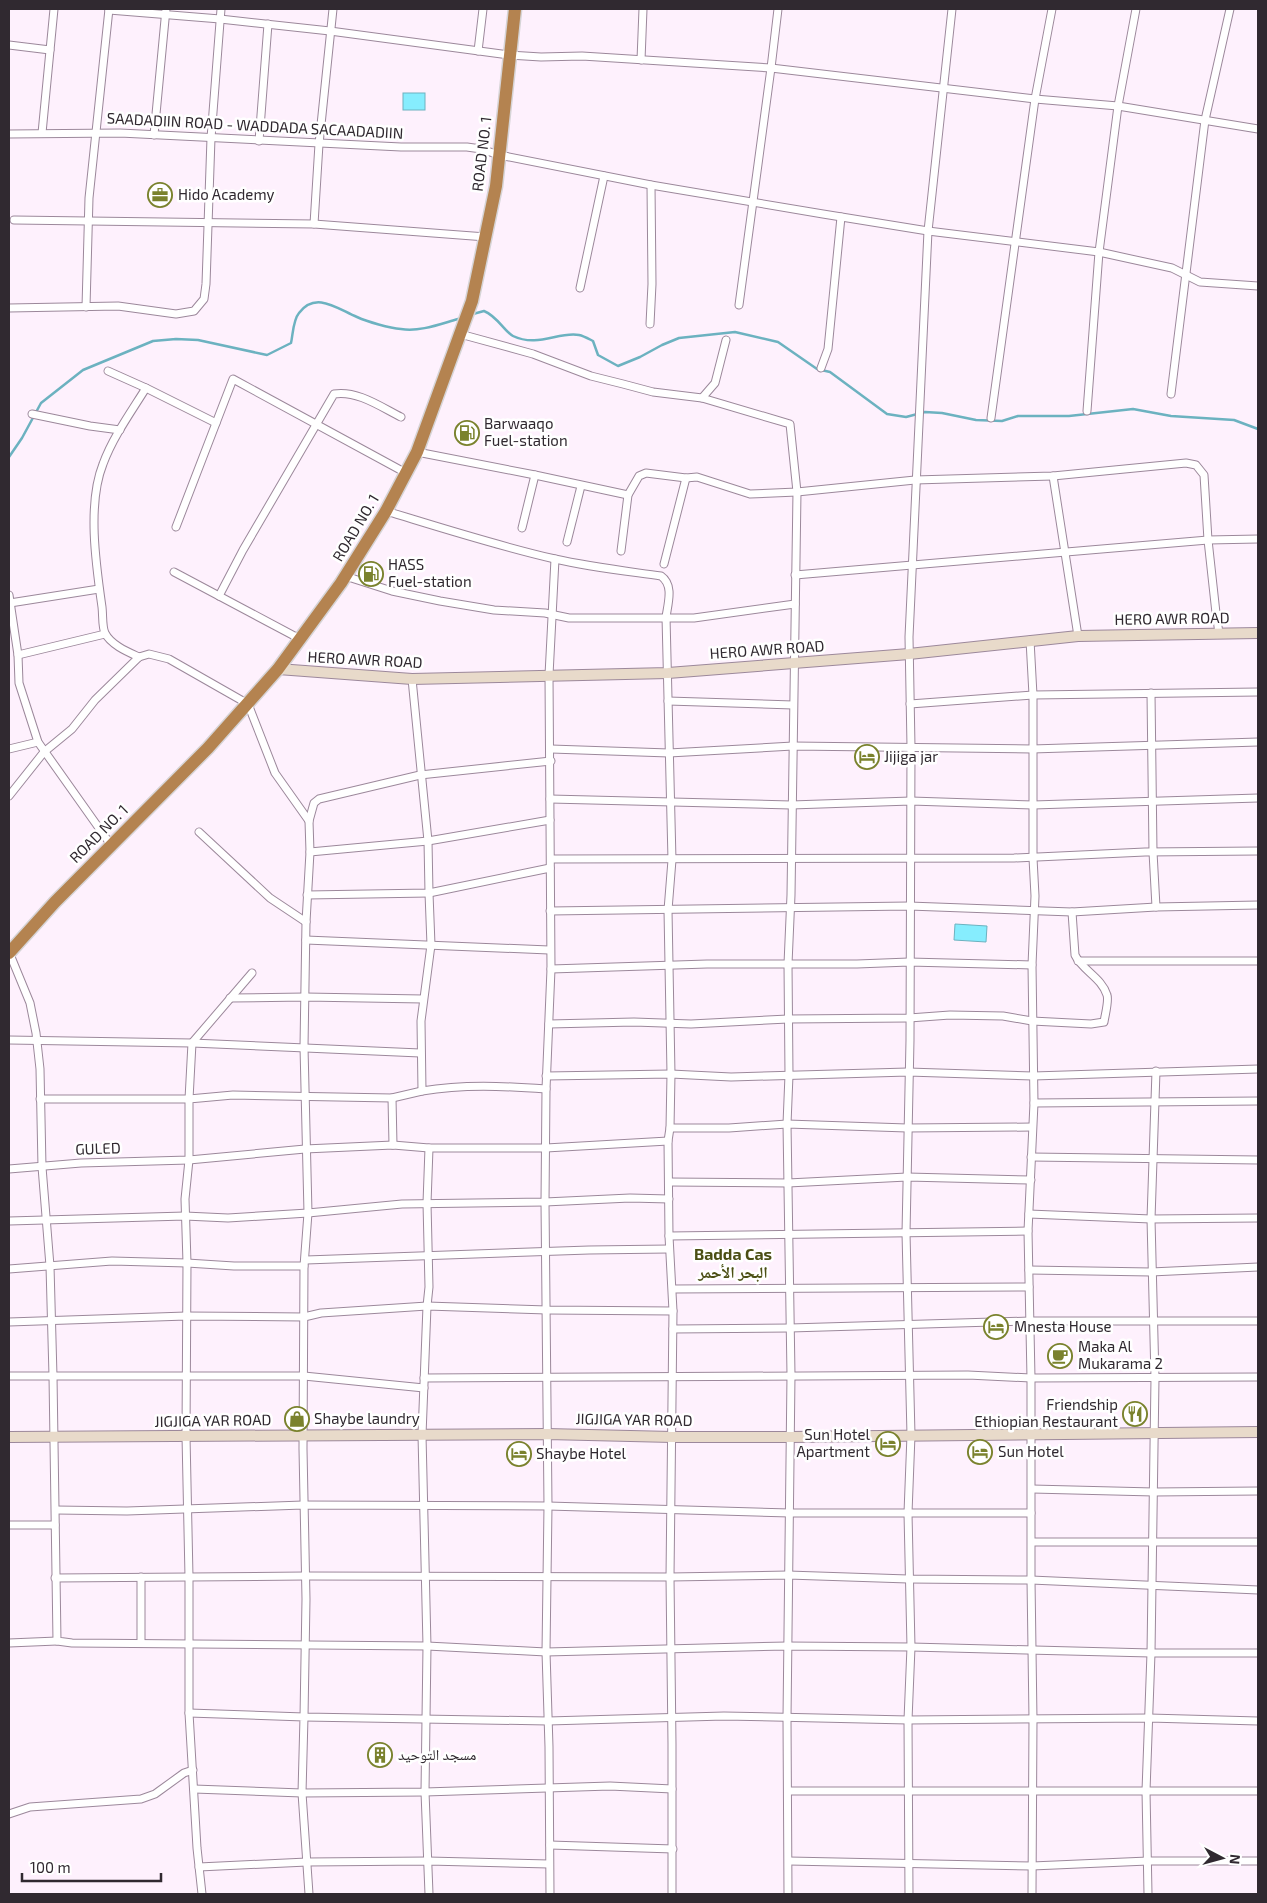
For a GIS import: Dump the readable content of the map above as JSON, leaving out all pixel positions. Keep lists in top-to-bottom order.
{
  "streets": {
    "highway": ["ROAD NO. 1"],
    "street": [
      "SAADADIIN ROAD - WADDADA SACAADADIIN",
      "HERO AWR ROAD",
      "GULED",
      "JIGJIGA YAR ROAD"
    ]
  },
  "crossings": [
    ["SAADADIIN ROAD - WADDADA SACAADADIIN", "ROAD NO. 1"],
    ["ROAD NO. 1", "HERO AWR ROAD"]
  ],
  "districts": ["Badda Cas البحر الأحمر"],
  "places": {
    "office": ["Hido Academy"],
    "fuel station": ["Barwaaqo Fuel-station", "HASS Fuel-station"],
    "hotel": [
      "Jijiga jar",
      "Mnesta House",
      "Sun Hotel Apartment",
      "Sun Hotel",
      "Shaybe Hotel"
    ],
    "cafe": ["Maka Al Mukarama 2"],
    "restaurant": ["Friendship Ethiopian Restaurant"],
    "shop": ["Shaybe laundry"],
    "building": ["مسجد التوحيد"]
  },
  "scale_bar": "100 m",
  "north": "right"
}
